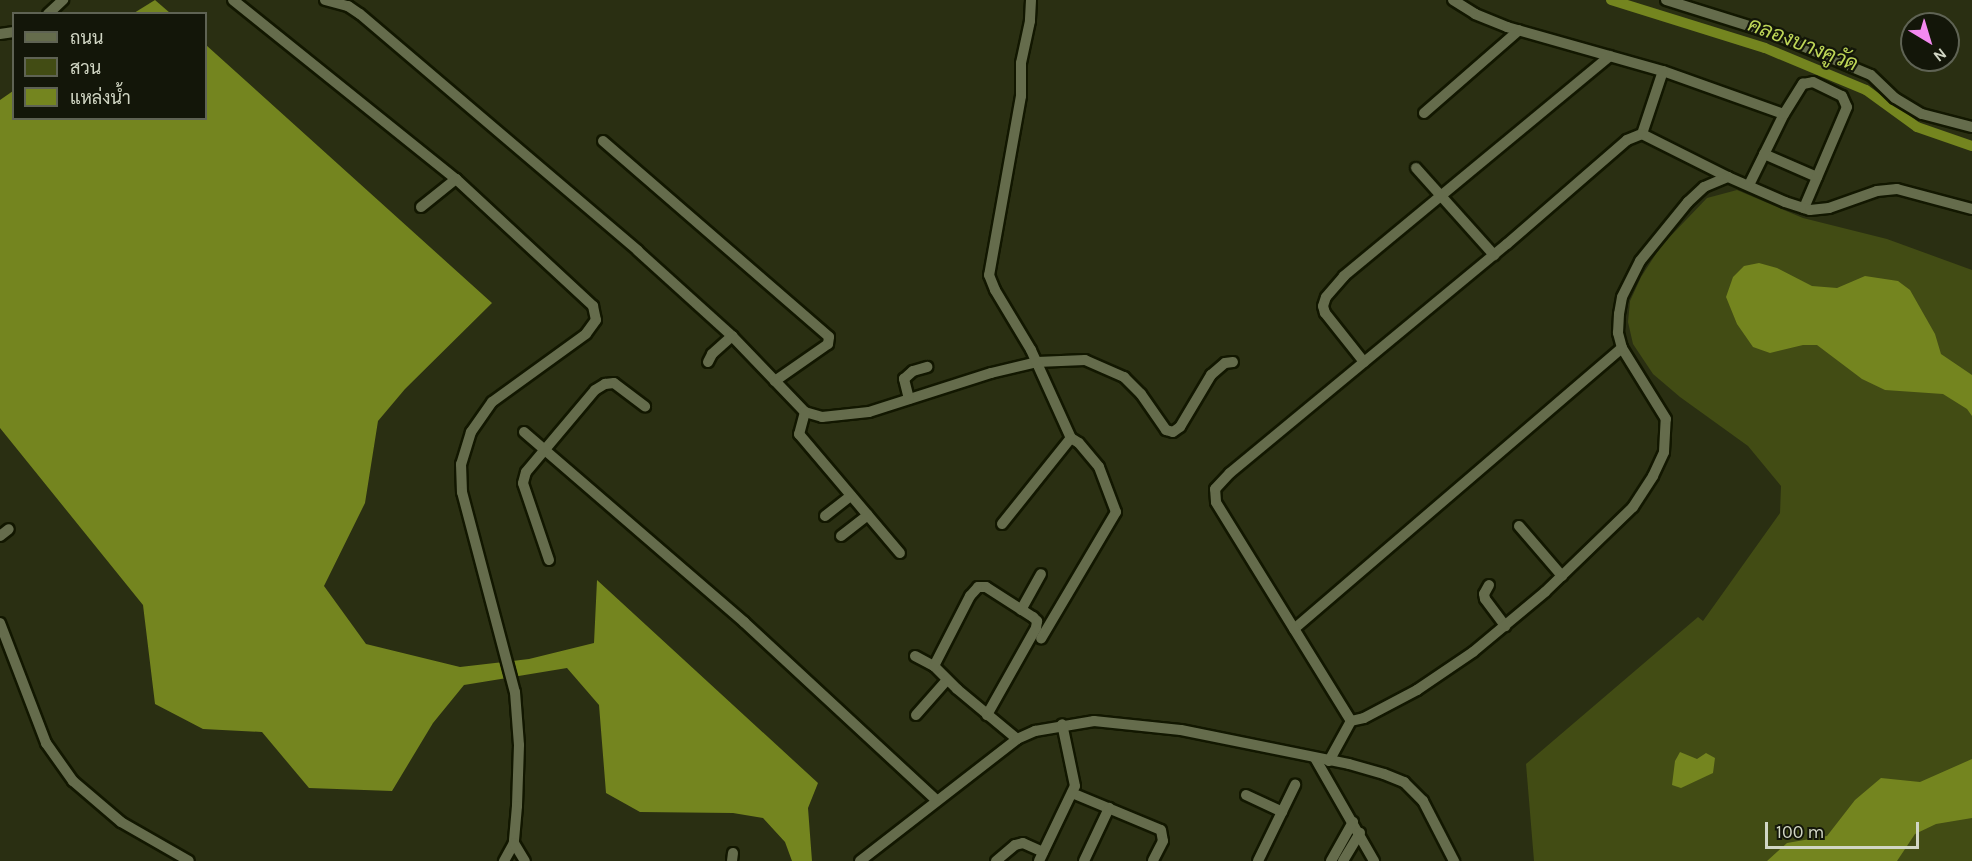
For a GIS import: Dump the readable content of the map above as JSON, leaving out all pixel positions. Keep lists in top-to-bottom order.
{
  "water": ["คลองบางคูวัด"],
  "legend": ["ถนน", "สวน", "แหล่งน้ำ"],
  "scale_bar": "100 m",
  "north": "bottom right"
}
